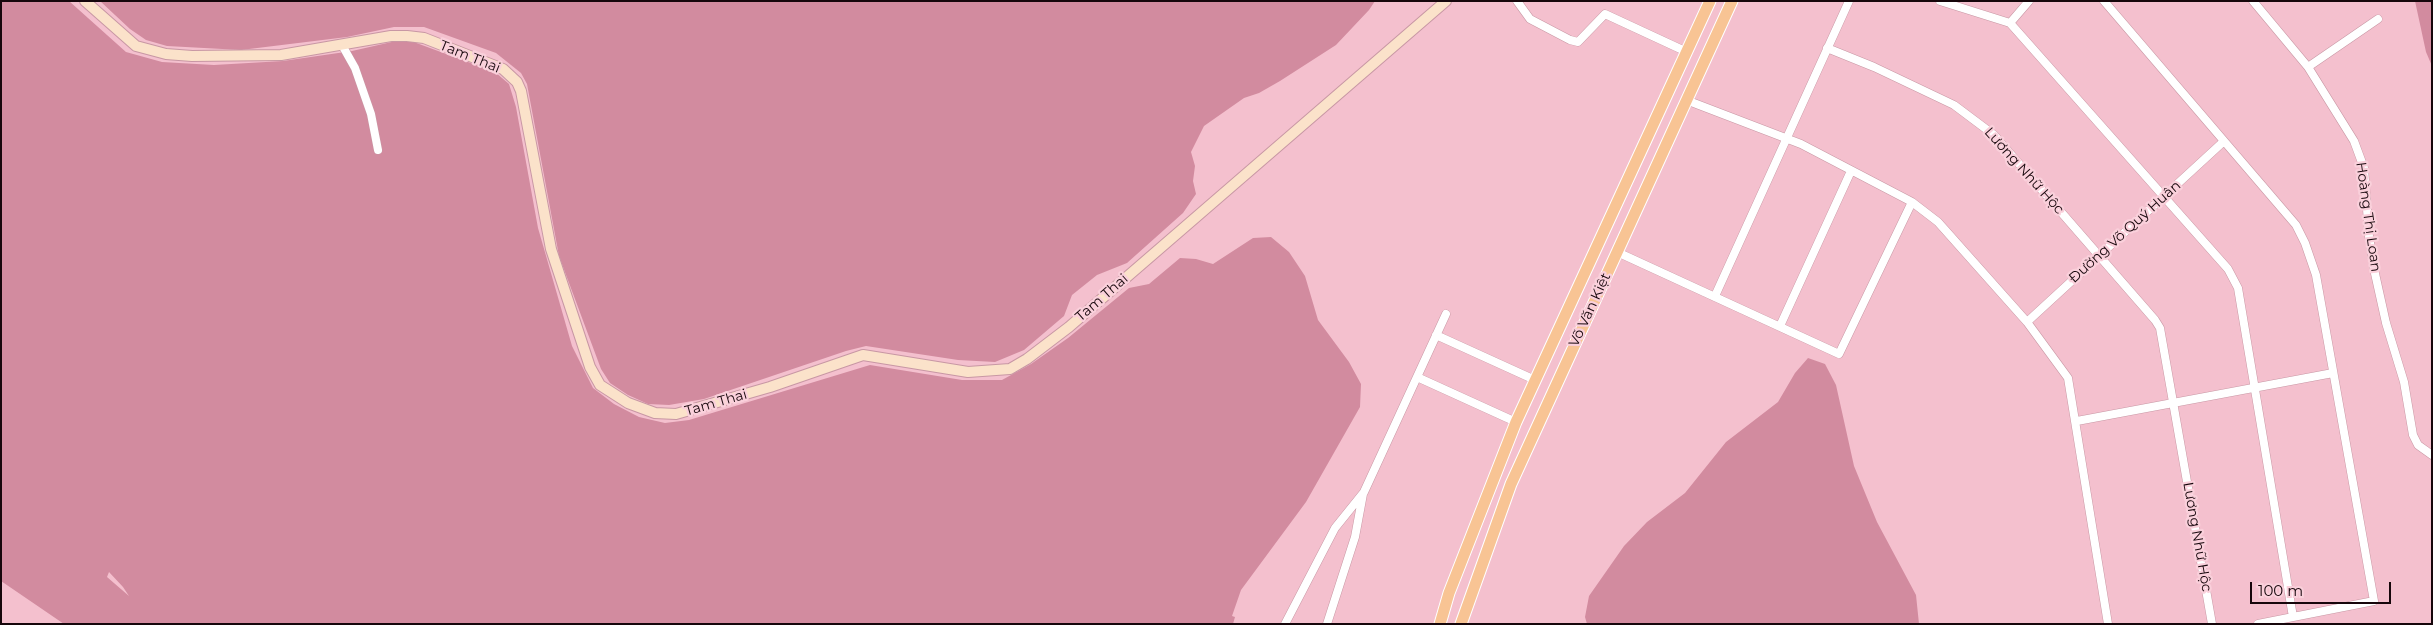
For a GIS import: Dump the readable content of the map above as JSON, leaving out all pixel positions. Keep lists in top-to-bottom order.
{
  "streets": {
    "main road": ["Võ Văn Kiệt"],
    "street": [
      "Tam Thai",
      "Lương Nhữ Hộc",
      "Hoàng Thị Loan",
      "Đường Võ Quý Huân"
    ]
  },
  "crossings": [
    ["Lương Nhữ Hộc", "Đường Võ Quý Huân"]
  ],
  "scale_bar": "100 m"
}
